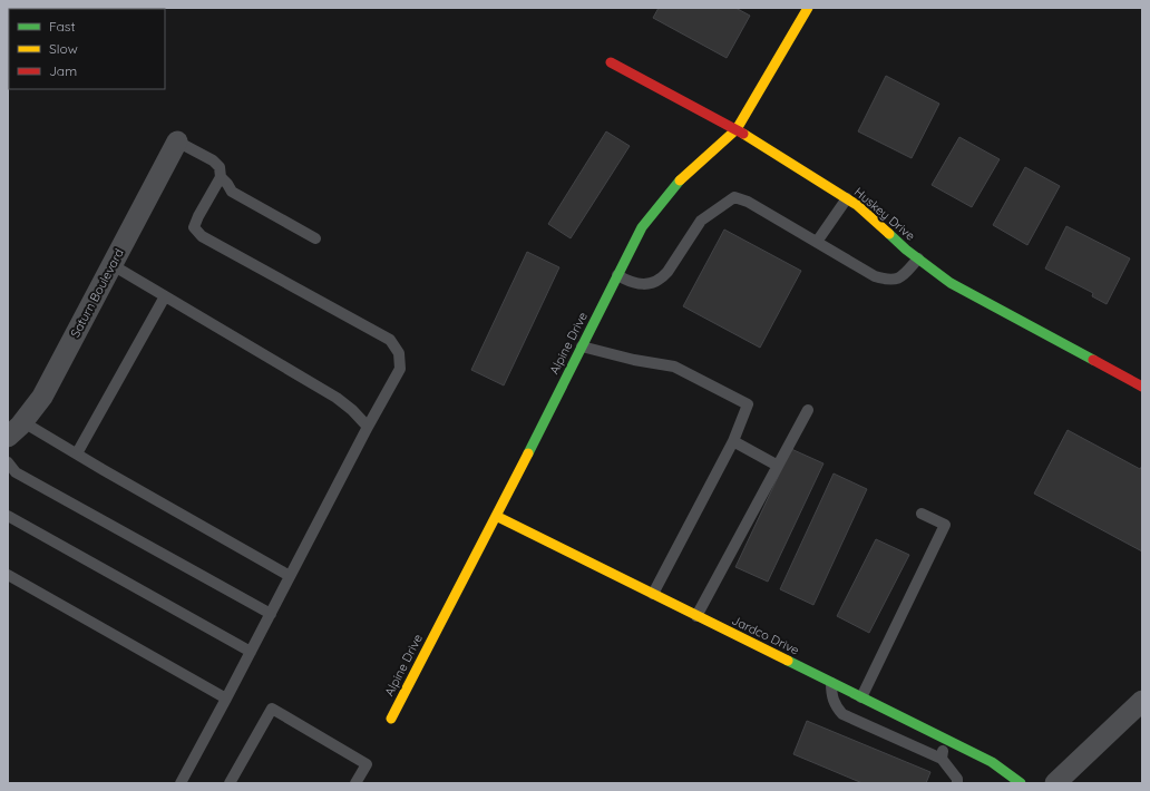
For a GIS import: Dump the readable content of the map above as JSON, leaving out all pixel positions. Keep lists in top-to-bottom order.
{
  "streets": {
    "street": [
      "Huskey Drive",
      "Saturn Boulevard",
      "Alpine Drive",
      "Jardco Drive"
    ]
  },
  "crossings": [
    ["Huskey Drive", "Alpine Drive"],
    ["Alpine Drive", "Jardco Drive"]
  ],
  "legend": ["Fast", "Slow", "Jam"]
}
